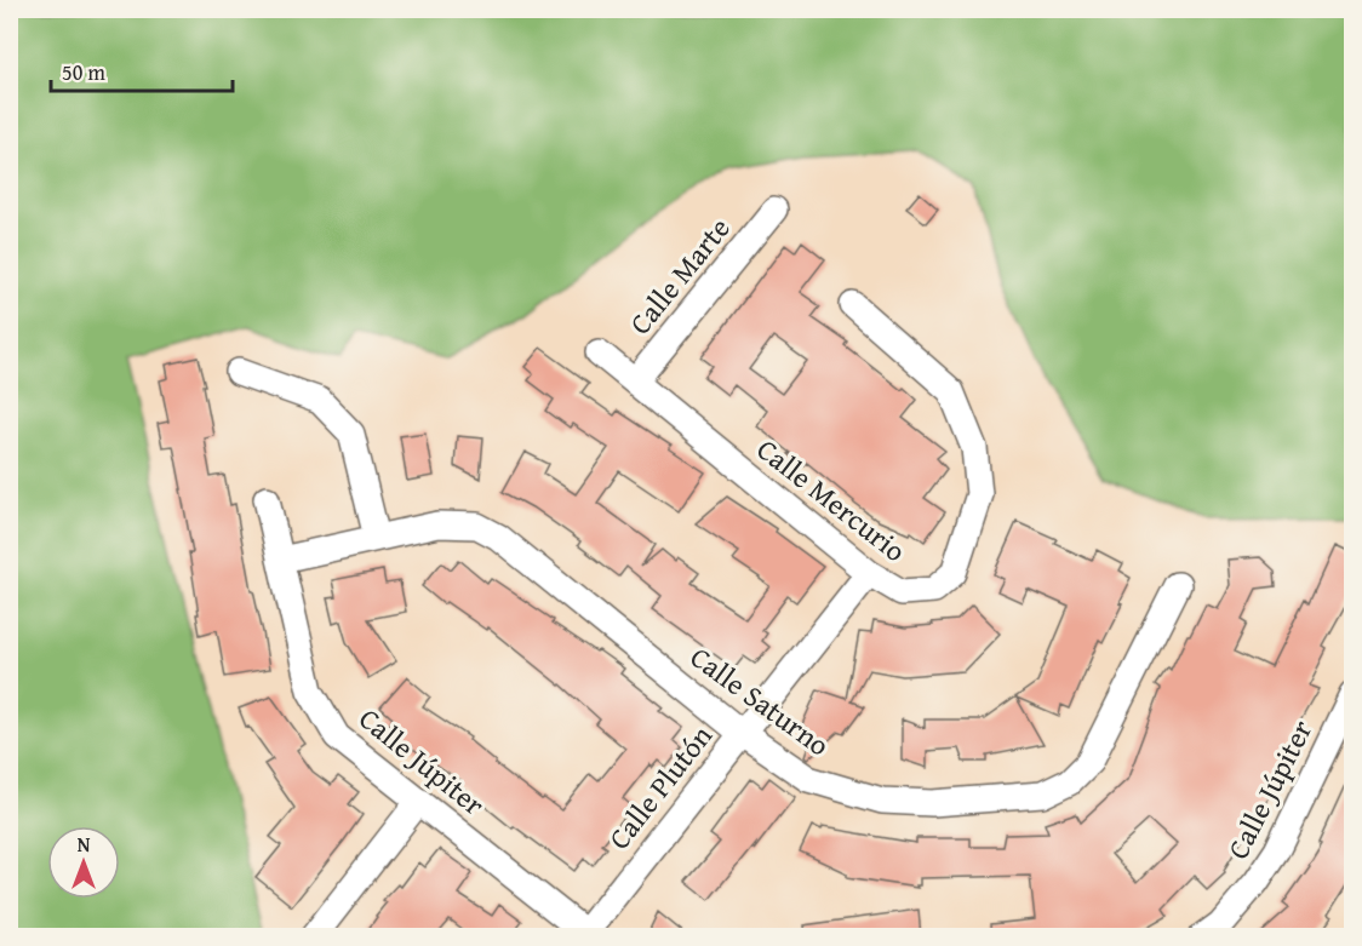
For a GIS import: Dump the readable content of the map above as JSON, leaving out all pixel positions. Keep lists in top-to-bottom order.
{
  "streets": {
    "street": [
      "Calle Marte",
      "Calle Mercurio",
      "Calle Saturno",
      "Calle Júpiter",
      "Calle Plutón"
    ]
  },
  "crossings": [
    ["Calle Marte", "Calle Mercurio"],
    ["Calle Mercurio", "Calle Plutón"],
    ["Calle Saturno", "Calle Júpiter"],
    ["Calle Saturno", "Calle Plutón"],
    ["Calle Júpiter", "Calle Plutón"]
  ],
  "scale_bar": "50 m",
  "north": "top"
}
